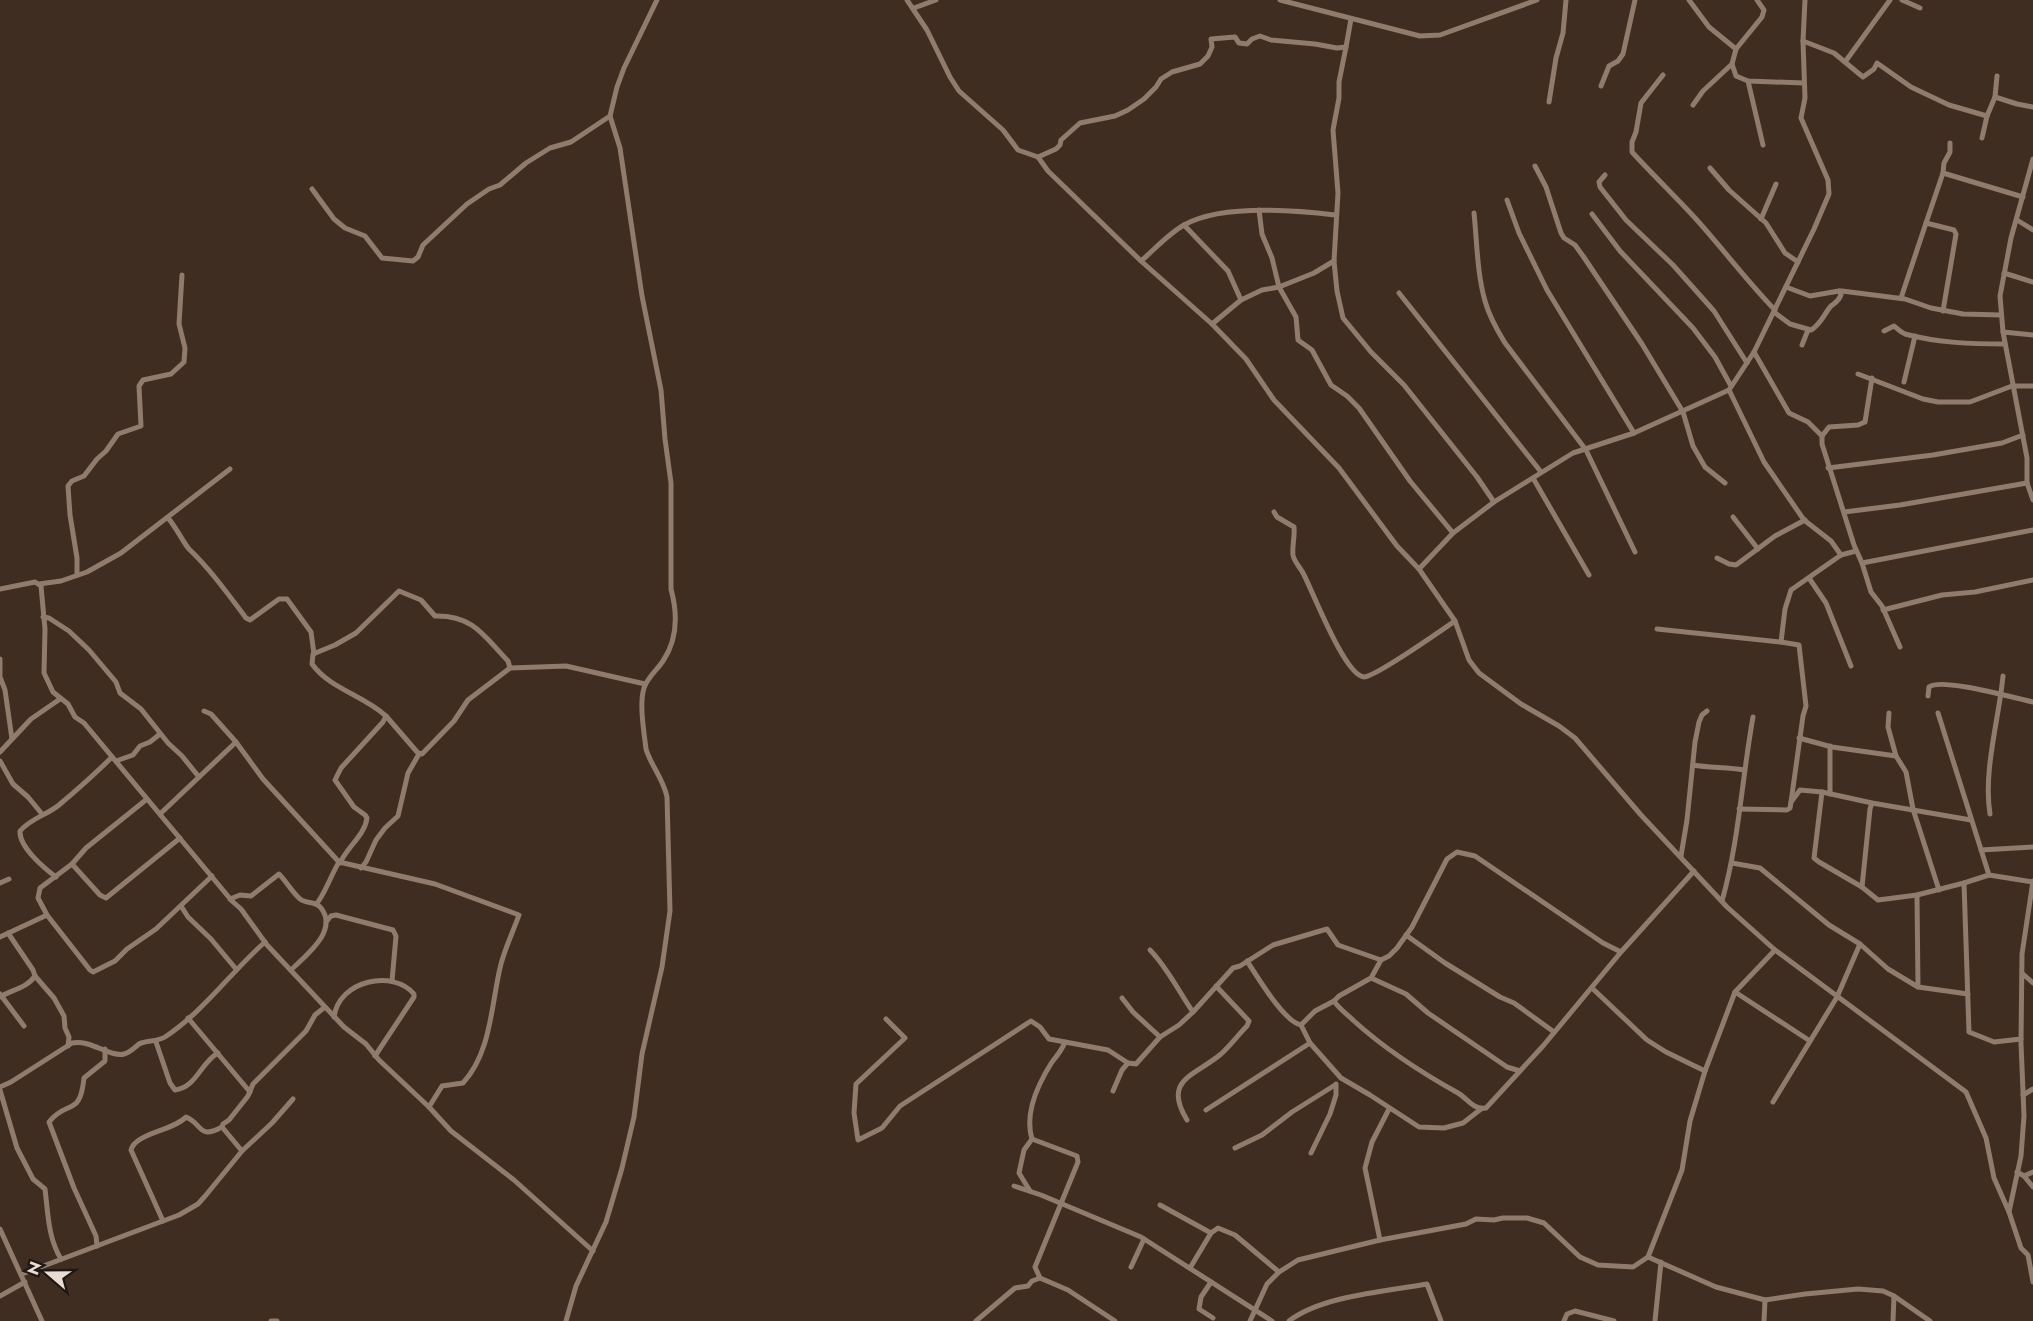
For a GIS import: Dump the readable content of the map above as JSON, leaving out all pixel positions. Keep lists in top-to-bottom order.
{
  "north": "left"
}
